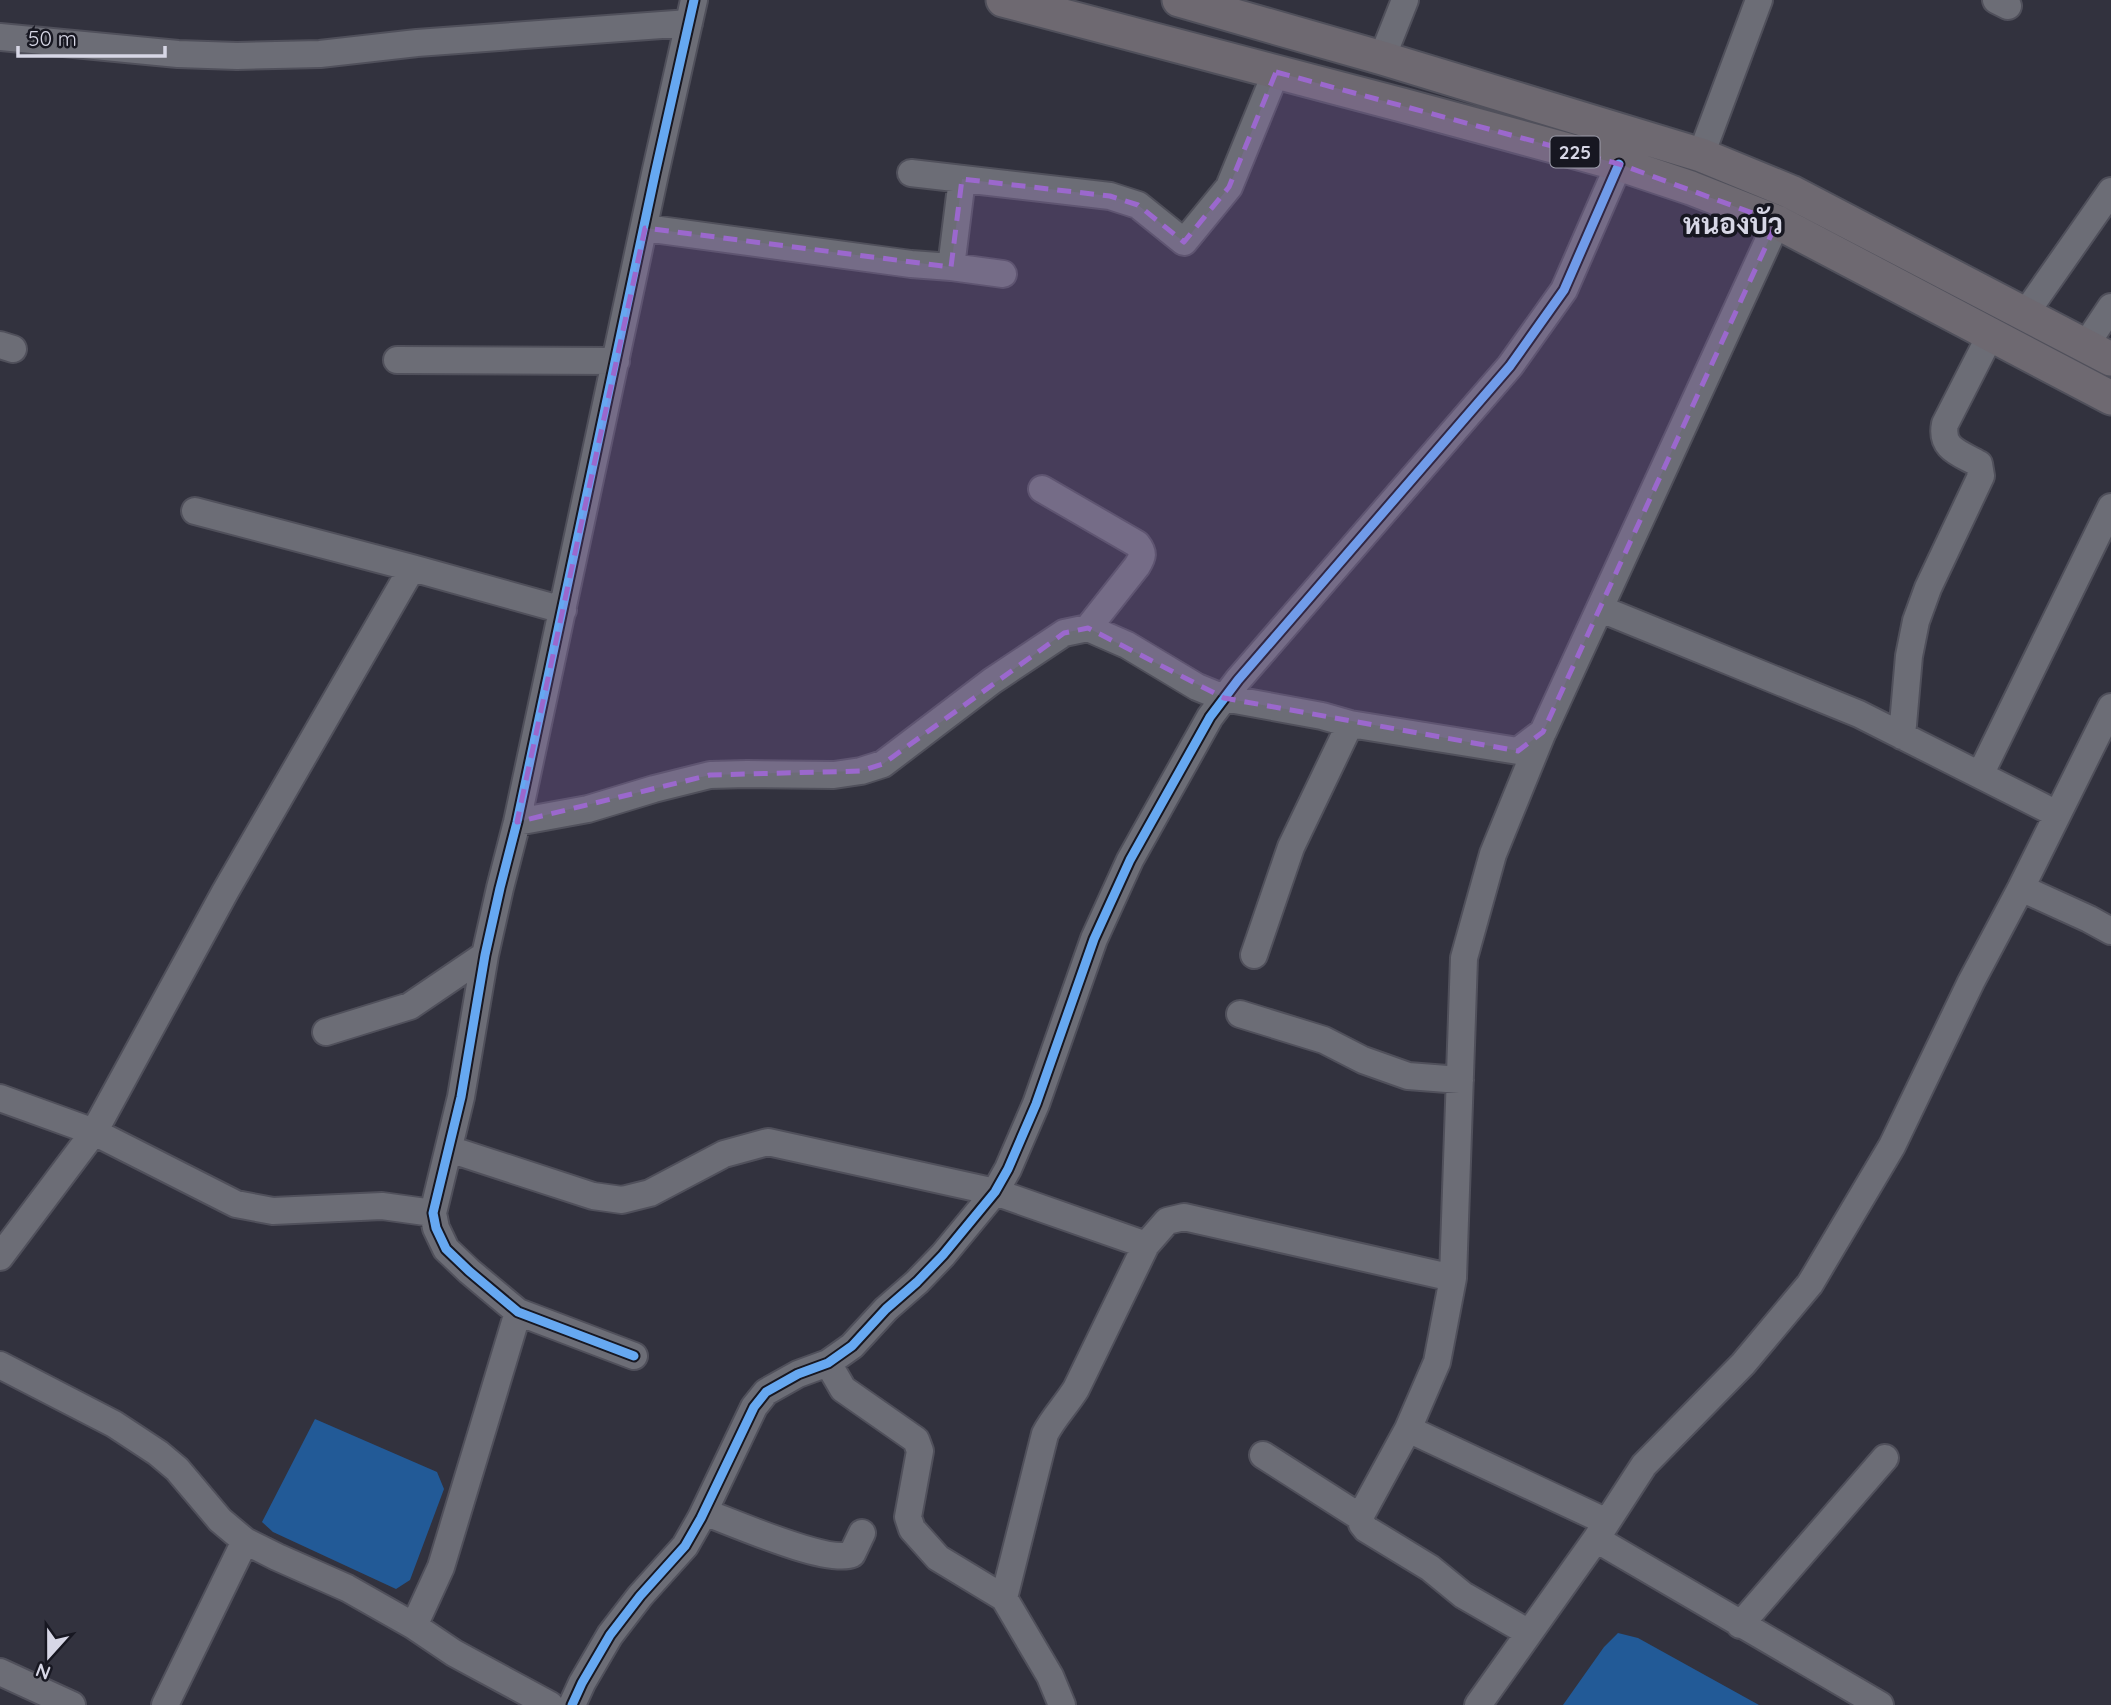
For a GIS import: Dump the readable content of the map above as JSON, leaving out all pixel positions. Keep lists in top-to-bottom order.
{
  "streets": {
    "main road": ["225"]
  },
  "districts": ["หนองบัว"],
  "scale_bar": "50 m",
  "north": "bottom"
}
